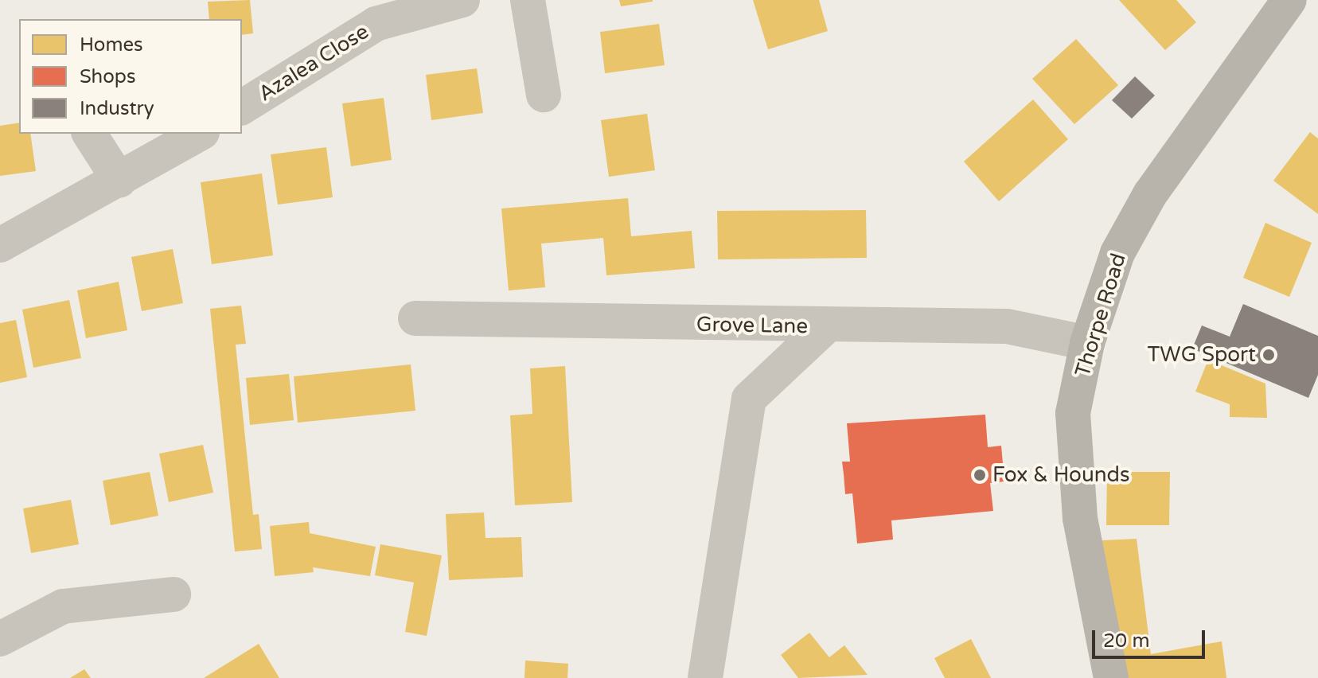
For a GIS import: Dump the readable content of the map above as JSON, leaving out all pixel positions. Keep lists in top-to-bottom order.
{
  "streets": {
    "street": ["Azalea Close", "Thorpe Road", "Grove Lane"]
  },
  "crossings": [
    ["Thorpe Road", "Grove Lane"]
  ],
  "places": ["TWG Sport", "Fox & Hounds"],
  "legend": ["Homes", "Shops", "Industry"],
  "scale_bar": "20 m"
}
